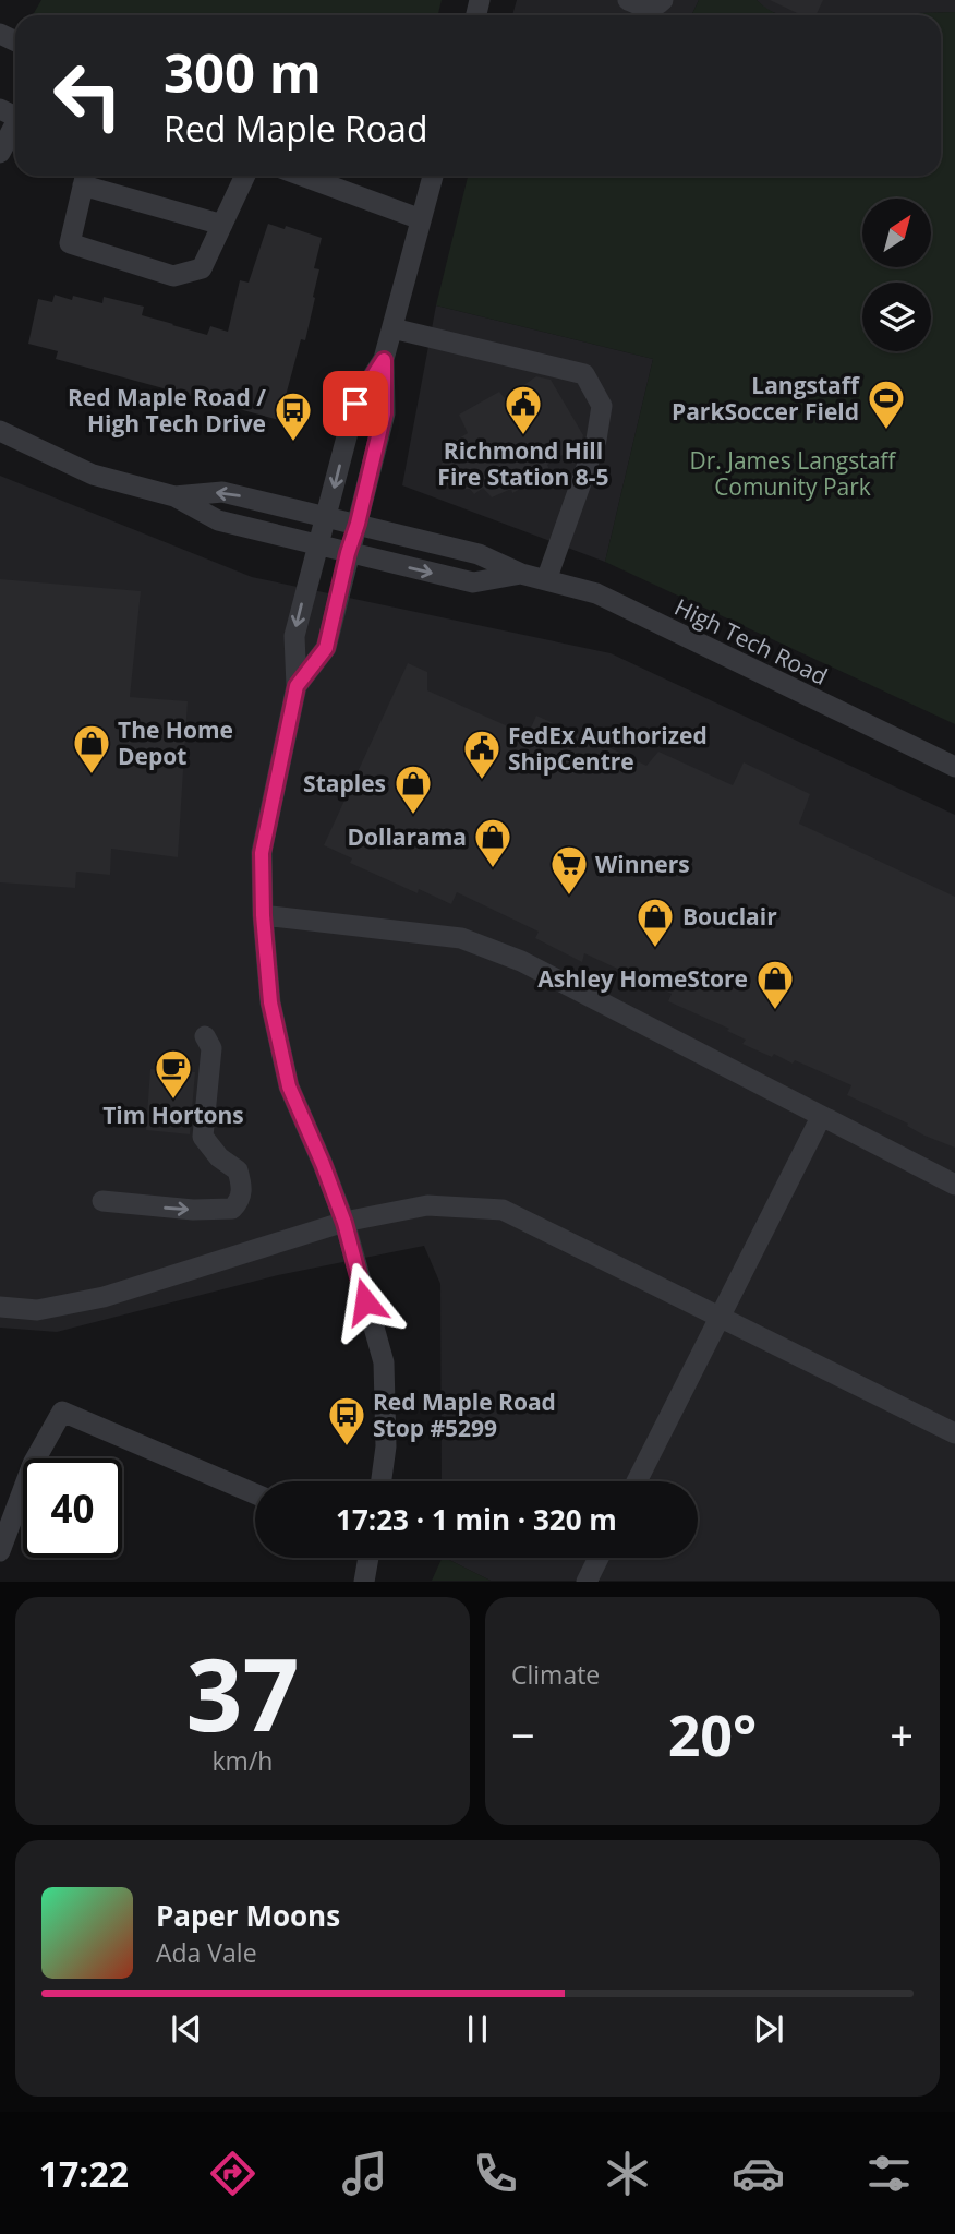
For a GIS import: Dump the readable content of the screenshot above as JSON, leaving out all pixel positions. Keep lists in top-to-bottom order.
{
  "streets": {
    "street": ["High Tech Road"]
  },
  "parks": ["Dr. James Langstaff Comunity Park"],
  "places": {
    "sports": ["Langstaff ParkSoccer Field"],
    "public building": ["Richmond Hill Fire Station 8-5", "FedEx Authorized ShipCentre"],
    "bus stop": ["Red Maple Road / High Tech Drive", "Red Maple Road Stop #5299"],
    "shop": [
      "The Home Depot",
      "Staples",
      "Dollarama",
      "Bouclair",
      "Ashley HomeStore"
    ],
    "supermarket": ["Winners"],
    "cafe": ["Tim Hortons"]
  },
  "north": "top right",
  "page": {
    "turn": ["300 m", "Red Maple Road"],
    "limit": "40",
    "trip": "17:23 · 1 min · 320 m",
    "tile": [
      ["37", "km/h"],
      "Climate"
    ],
    "heat": ["−", "20°", "+"],
    "song": ["Paper Moons", "Ada Vale"],
    "tabs": "17:22"
  }
}
